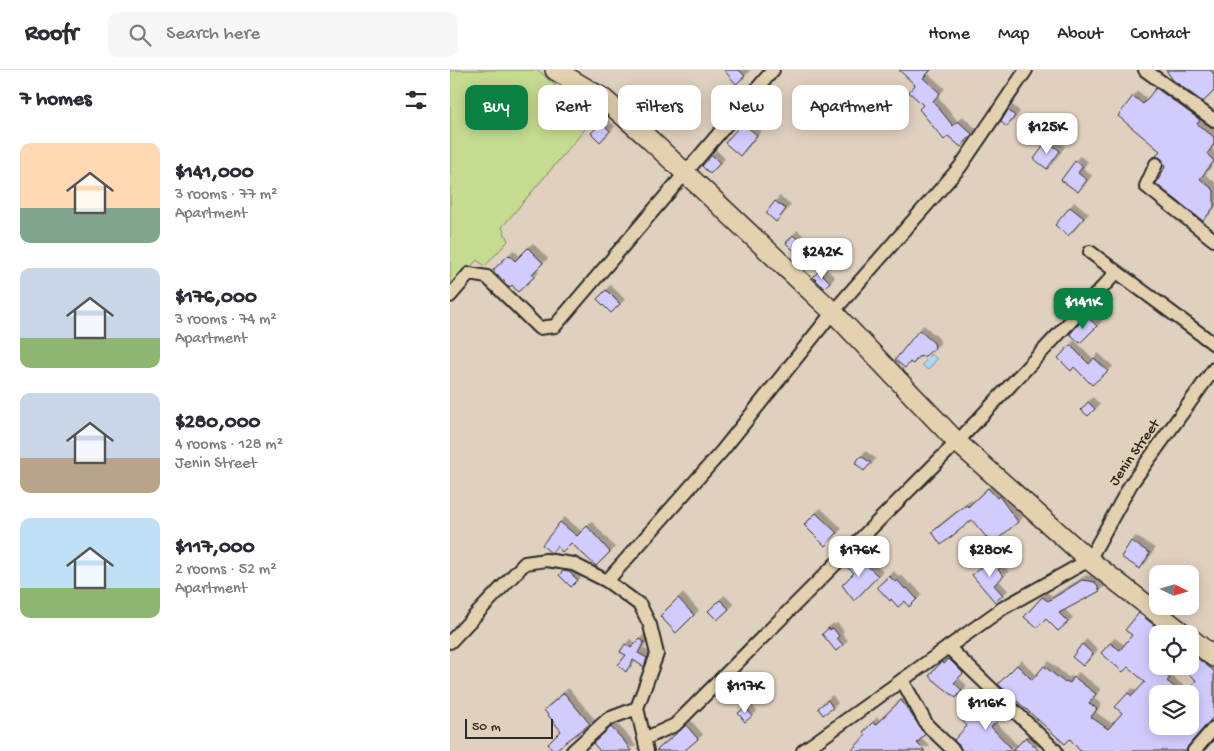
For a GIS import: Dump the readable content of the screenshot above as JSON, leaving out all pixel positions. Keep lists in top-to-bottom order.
{
  "streets": {
    "street": ["Jenin Street"]
  },
  "scale_bar": "50 m",
  "north": "right",
  "page": {
    "header": "Roofr",
    "search": "Search here",
    "nav": [
      "Home",
      "Map",
      "About",
      "Contact"
    ],
    "heading": "7 homes",
    "chip": [
      "Buy",
      "Rent",
      "Filters",
      "New",
      "Apartment"
    ],
    "price": [
      "$125K",
      "$242K",
      "$141K",
      "$176K",
      "$280K",
      "$117K",
      "$116K"
    ],
    "list": [
      {
        "name": "$141,000",
        "note": "3 rooms · 77 m² · Apartment"
      },
      {
        "name": "$176,000",
        "note": "3 rooms · 74 m² · Apartment"
      },
      {
        "name": "$280,000",
        "note": "4 rooms · 128 m² · Jenin Street"
      },
      {
        "name": "$117,000",
        "note": "2 rooms · 52 m² · Apartment"
      }
    ],
    "scale": "50 m"
  }
}
